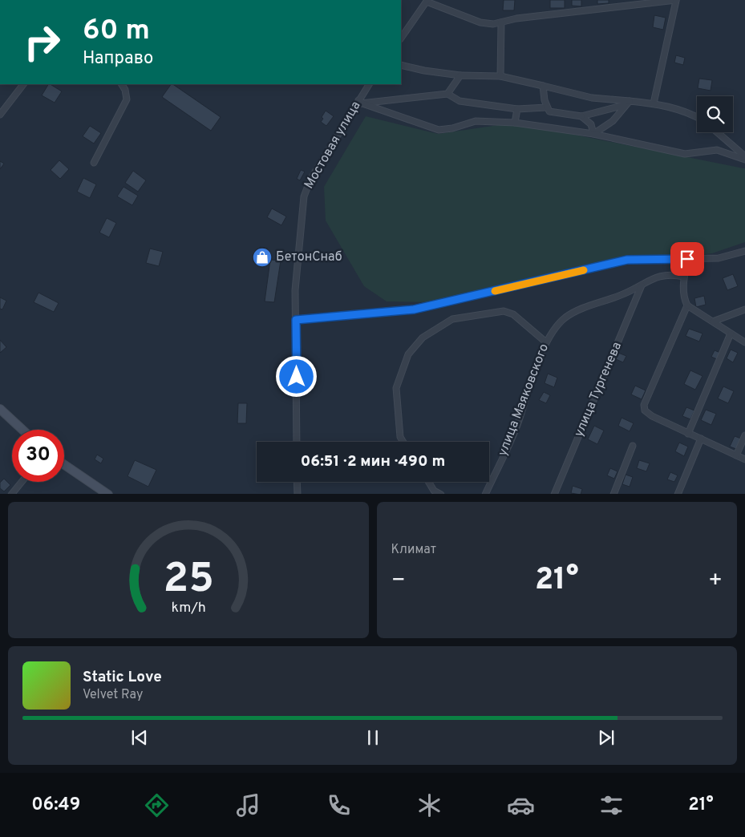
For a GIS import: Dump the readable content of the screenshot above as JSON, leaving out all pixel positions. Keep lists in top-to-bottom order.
{
  "streets": {
    "street": ["Мостовая улица", "улица Тургенева", "улица Маяковского"]
  },
  "crossings": [
    ["улица Тургенева", "улица Маяковского"]
  ],
  "places": {
    "shop": ["БетонСнаб"]
  },
  "page": {
    "turn": ["60 m", "Направо"],
    "limit": "30",
    "trip": "06:51 · 2 мин · 490 m",
    "tile": "Климат",
    "heat": ["−", "21°", "+"],
    "song": ["Static Love", "Velvet Ray"],
    "tabs": ["06:49", "21°"],
    "gauge": ["25", "km/h"]
  }
}
